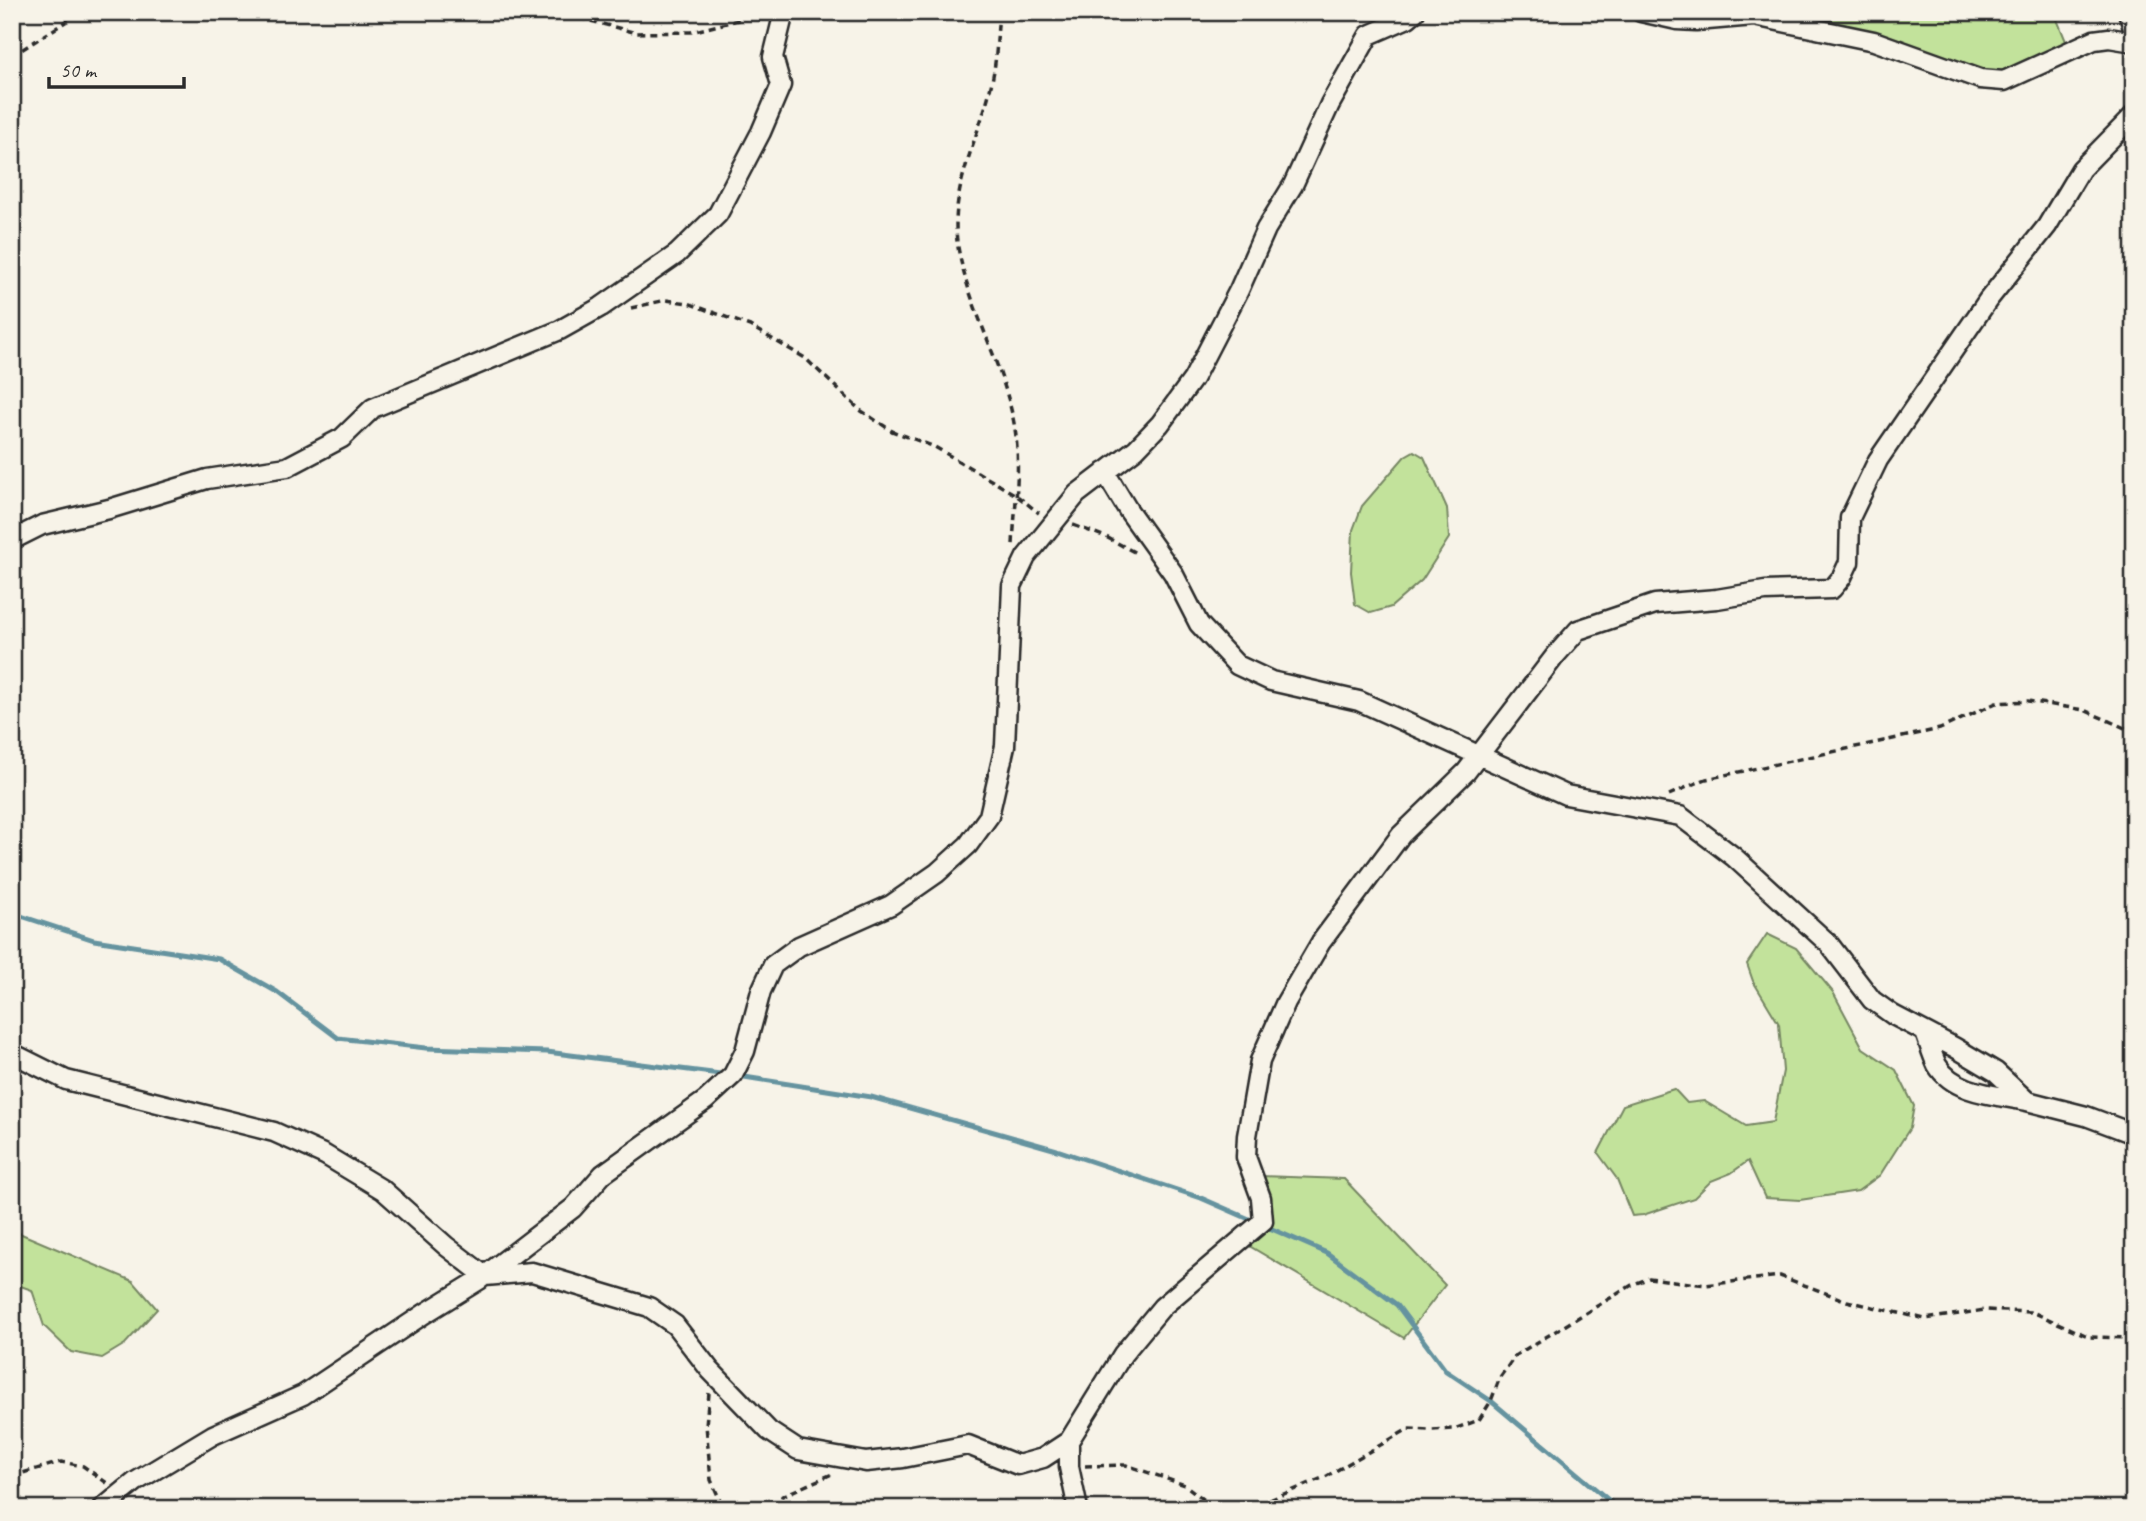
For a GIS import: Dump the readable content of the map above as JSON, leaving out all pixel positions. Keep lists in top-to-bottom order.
{
  "scale_bar": "50 m"
}
